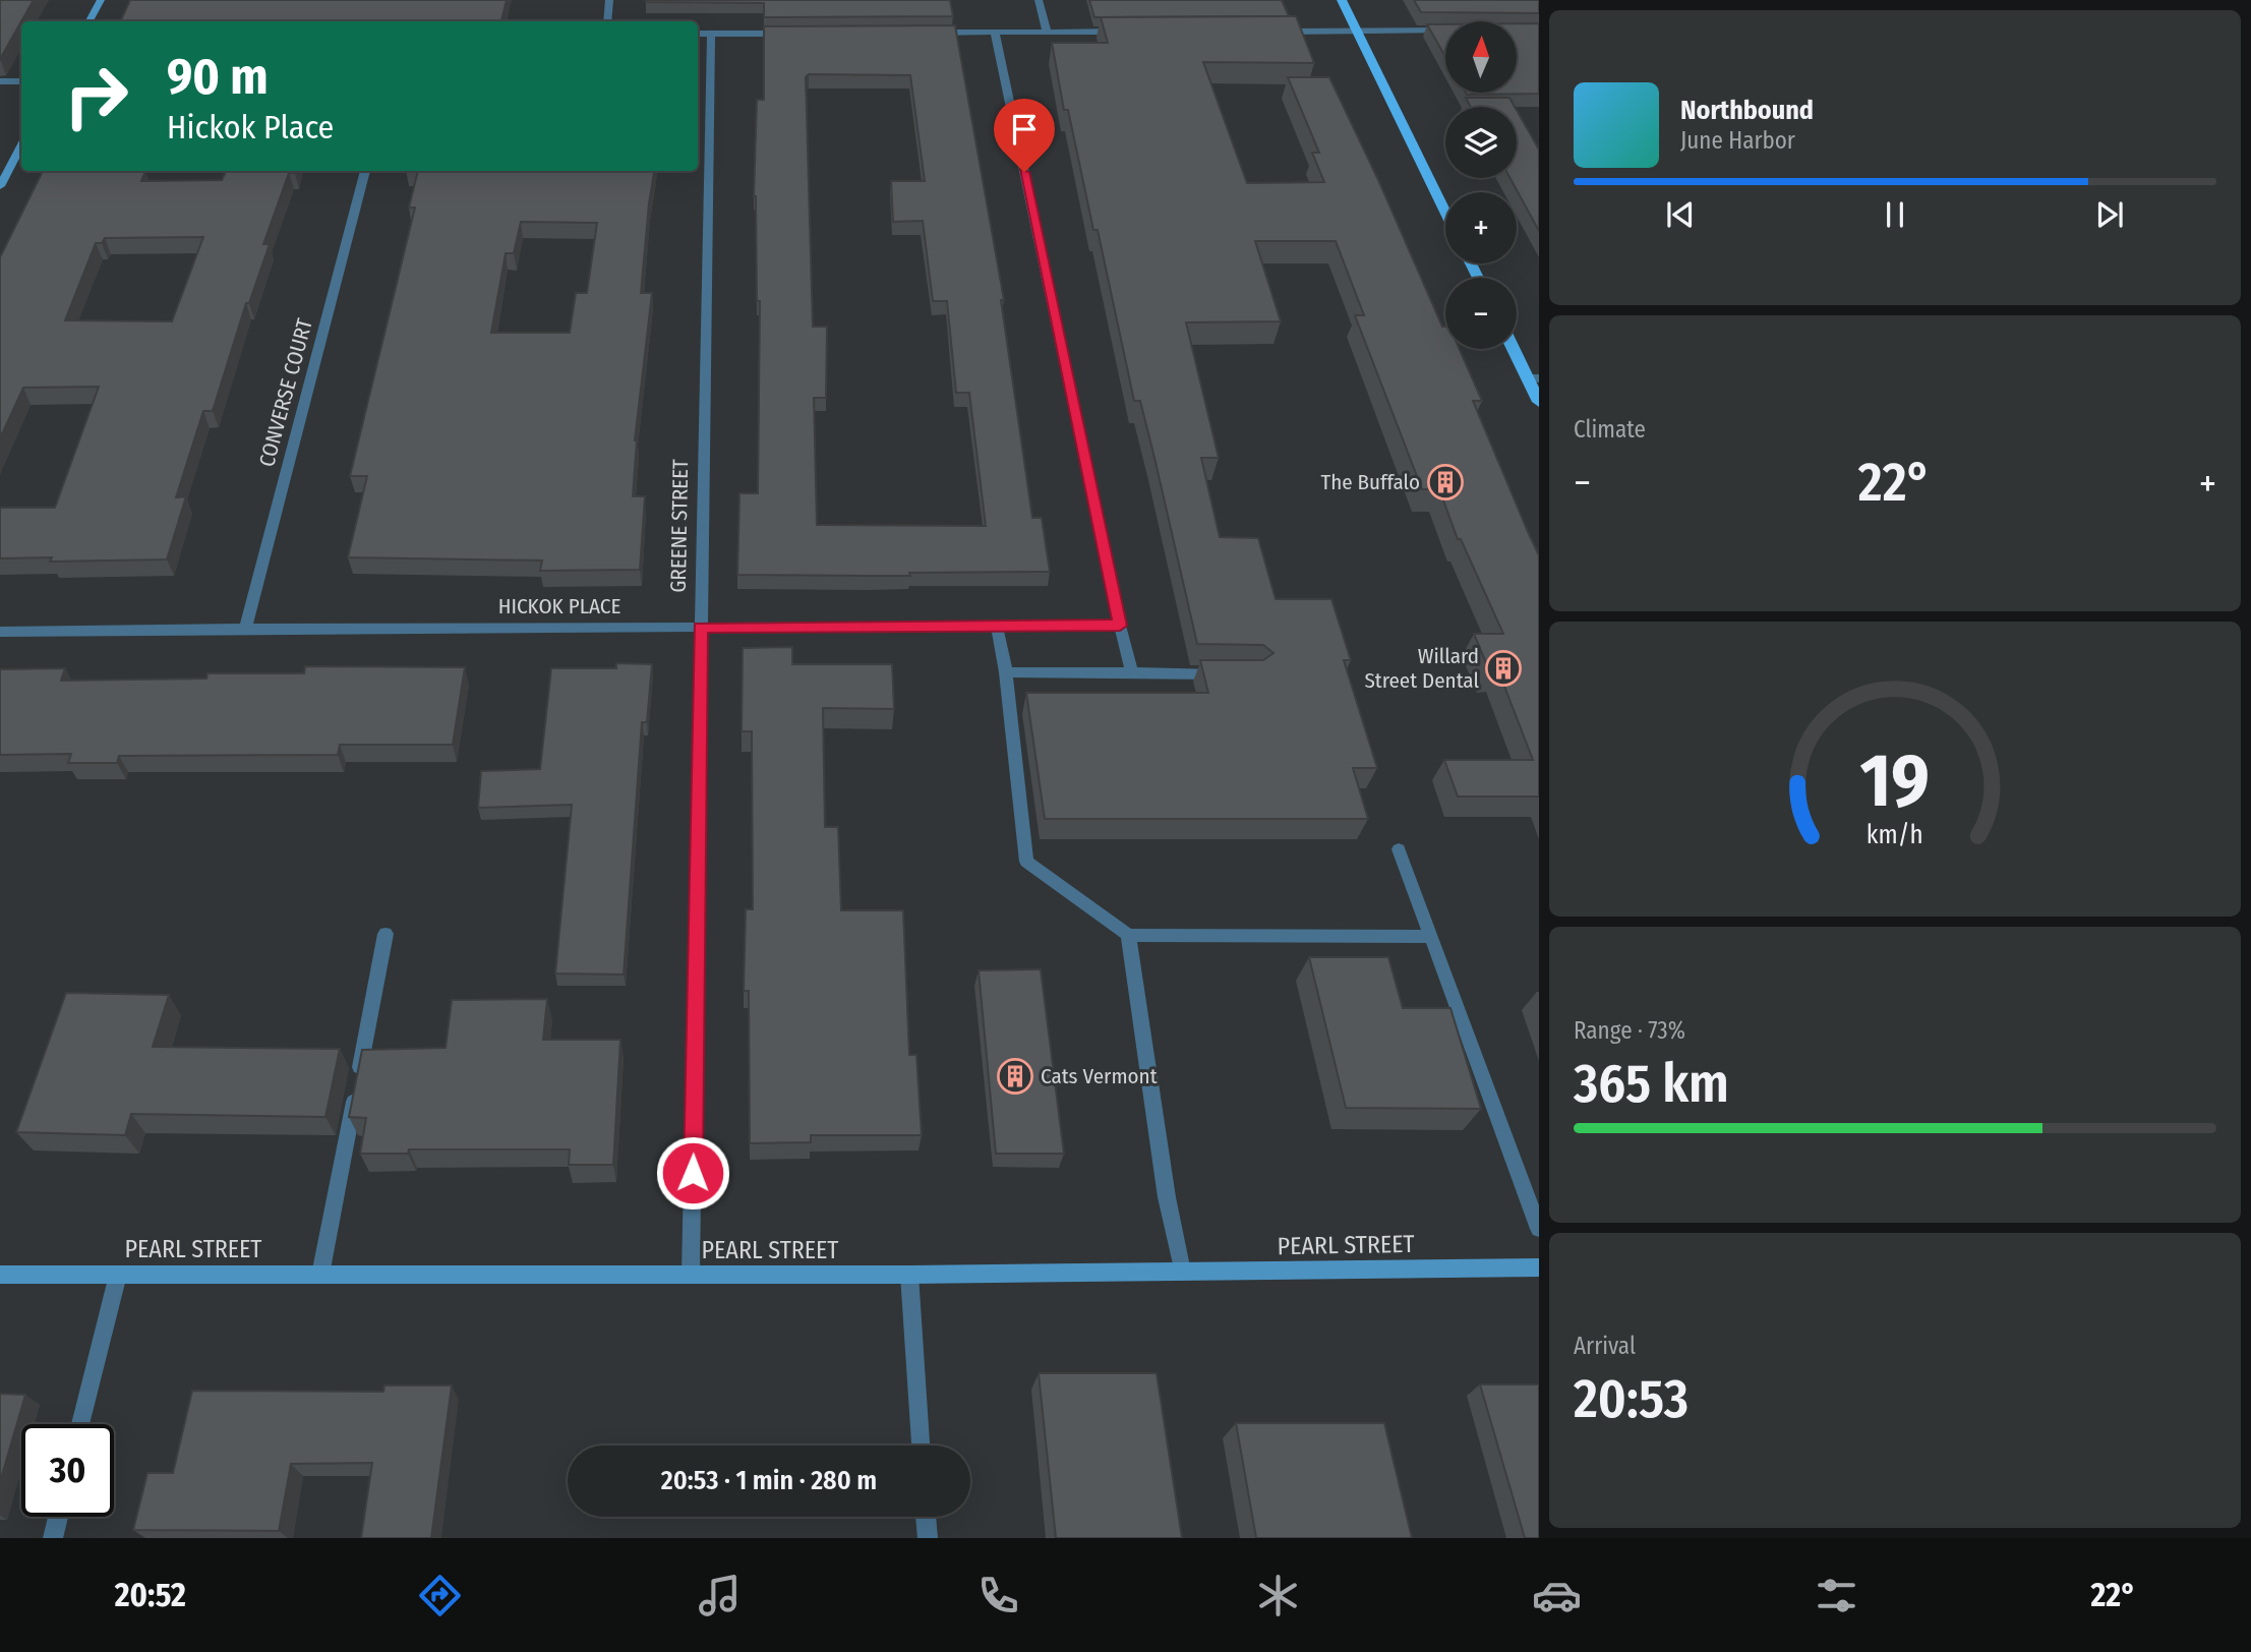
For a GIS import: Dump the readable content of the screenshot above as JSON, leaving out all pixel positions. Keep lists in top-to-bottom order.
{
  "streets": {
    "main road": ["PEARL STREET"],
    "street": ["CONVERSE COURT", "GREENE STREET", "HICKOK PLACE"]
  },
  "crossings": [
    ["CONVERSE COURT", "HICKOK PLACE"],
    ["GREENE STREET", "HICKOK PLACE"],
    ["GREENE STREET", "PEARL STREET"]
  ],
  "places": {
    "building": ["The Buffalo", "Willard Street Dental", "Cats Vermont"]
  },
  "north": "top",
  "page": {
    "map_buttons": ["+", "−"],
    "turn": ["90 m", "Hickok Place"],
    "song": ["Northbound", "June Harbor"],
    "tile": [
      "Climate",
      ["Range · 73%", "365 km"],
      ["Arrival", "20:53"]
    ],
    "heat": ["−", "22°", "+"],
    "limit": "30",
    "trip": "20:53 · 1 min · 280 m",
    "tabs": ["20:52", "22°"],
    "gauge": ["19", "km/h"]
  }
}
